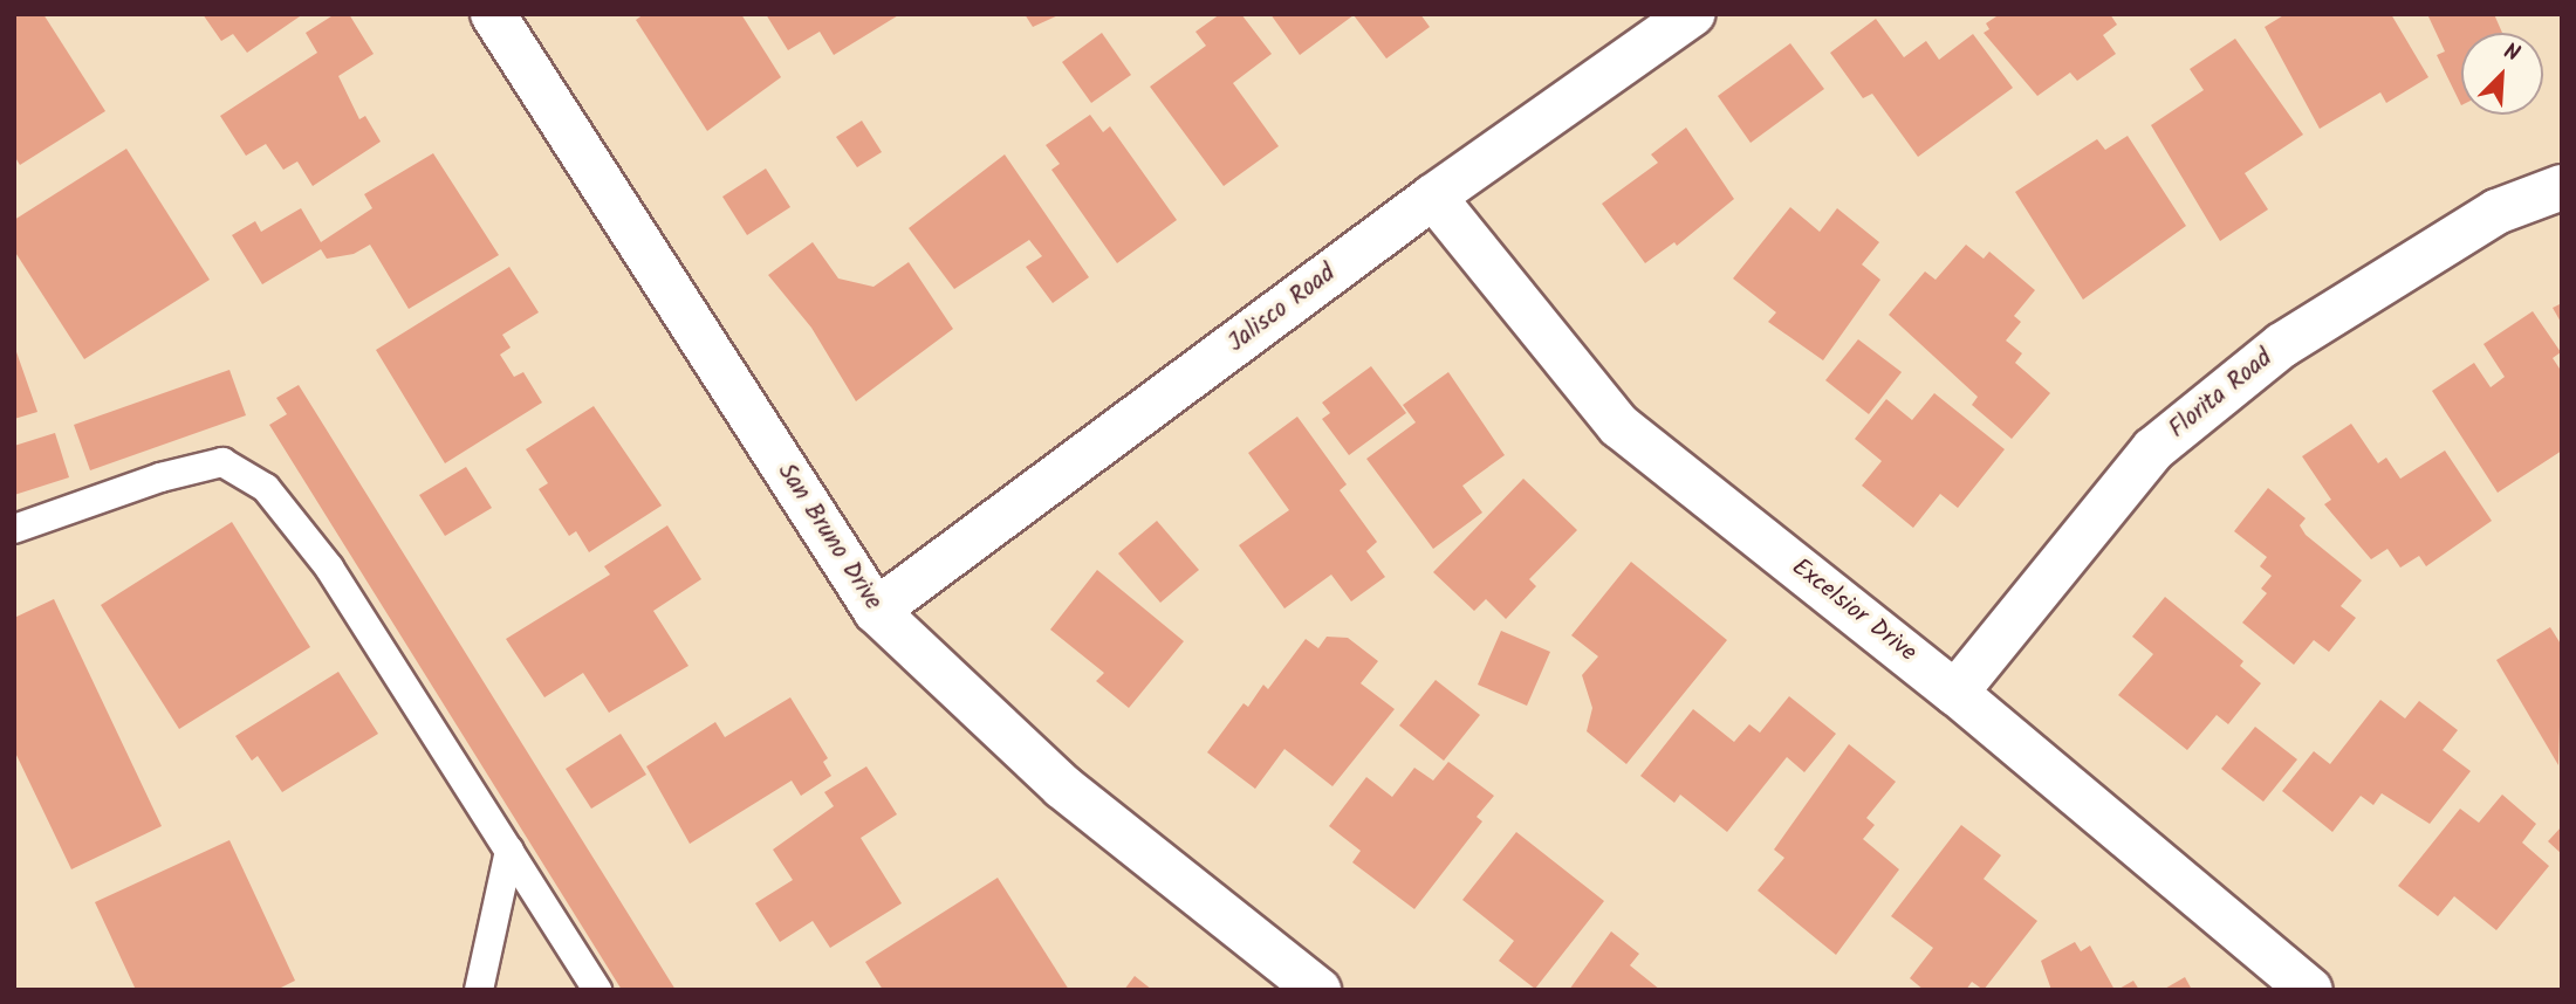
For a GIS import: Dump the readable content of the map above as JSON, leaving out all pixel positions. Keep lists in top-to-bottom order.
{
  "streets": {
    "street": [
      "Jalisco Road",
      "Florita Road",
      "San Bruno Drive",
      "Excelsior Drive"
    ]
  },
  "crossings": [
    ["Jalisco Road", "San Bruno Drive"],
    ["Jalisco Road", "Excelsior Drive"],
    ["Florita Road", "Excelsior Drive"]
  ],
  "north": "top right"
}
